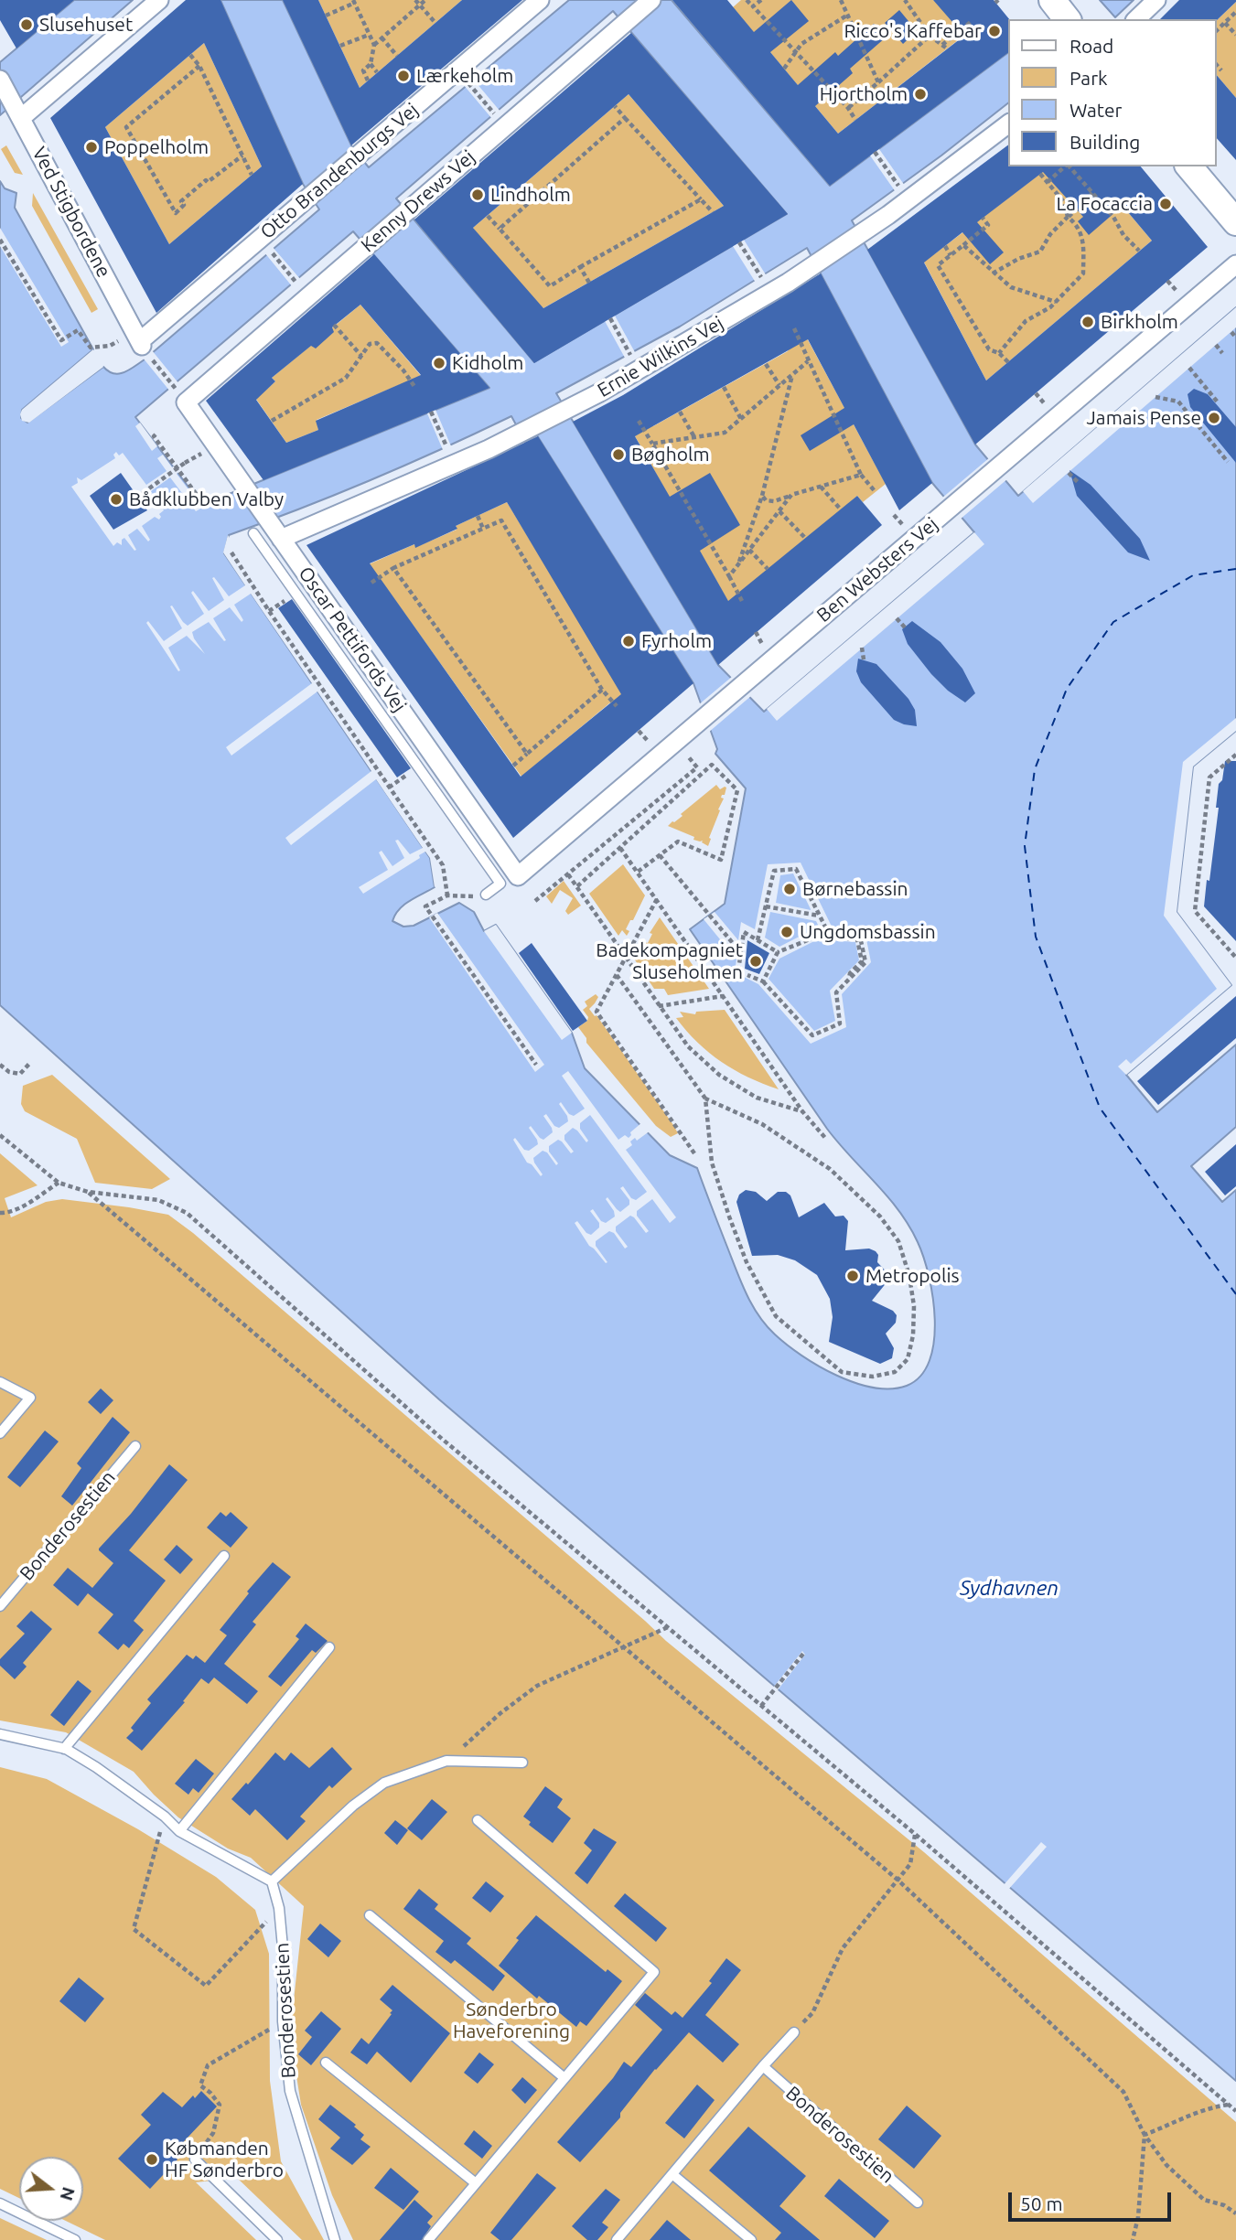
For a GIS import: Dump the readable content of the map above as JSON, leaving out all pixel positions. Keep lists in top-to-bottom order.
{
  "streets": {
    "street": [
      "Otto Brandenburgs Vej",
      "Kenny Drews Vej",
      "Ved Stigbordene",
      "Ernie Wilkins Vej",
      "Ben Websters Vej",
      "Oscar Pettifords Vej"
    ],
    "lane": ["Bonderosestien"]
  },
  "crossings": [
    ["Otto Brandenburgs Vej", "Ved Stigbordene"],
    ["Kenny Drews Vej", "Oscar Pettifords Vej"],
    ["Ernie Wilkins Vej", "Oscar Pettifords Vej"],
    ["Ben Websters Vej", "Oscar Pettifords Vej"]
  ],
  "water": ["Sydhavnen"],
  "parks": ["Sønderbro Haveforening"],
  "places": [
    "Slusehuset",
    "Ricco's Kaffebar",
    "Lærkeholm",
    "Hjortholm",
    "Poppelholm",
    "Lindholm",
    "La Focaccia",
    "Birkholm",
    "Kidholm",
    "Jamais Pense",
    "Bøgholm",
    "Bådklubben Valby",
    "Fyrholm",
    "Børnebassin",
    "Ungdomsbassin",
    "Badekompagniet Sluseholmen",
    "Metropolis",
    "Købmanden HF Sønderbro"
  ],
  "legend": [
    "Road",
    "Park",
    "Water",
    "Building"
  ],
  "scale_bar": "50 m",
  "north": "right"
}
